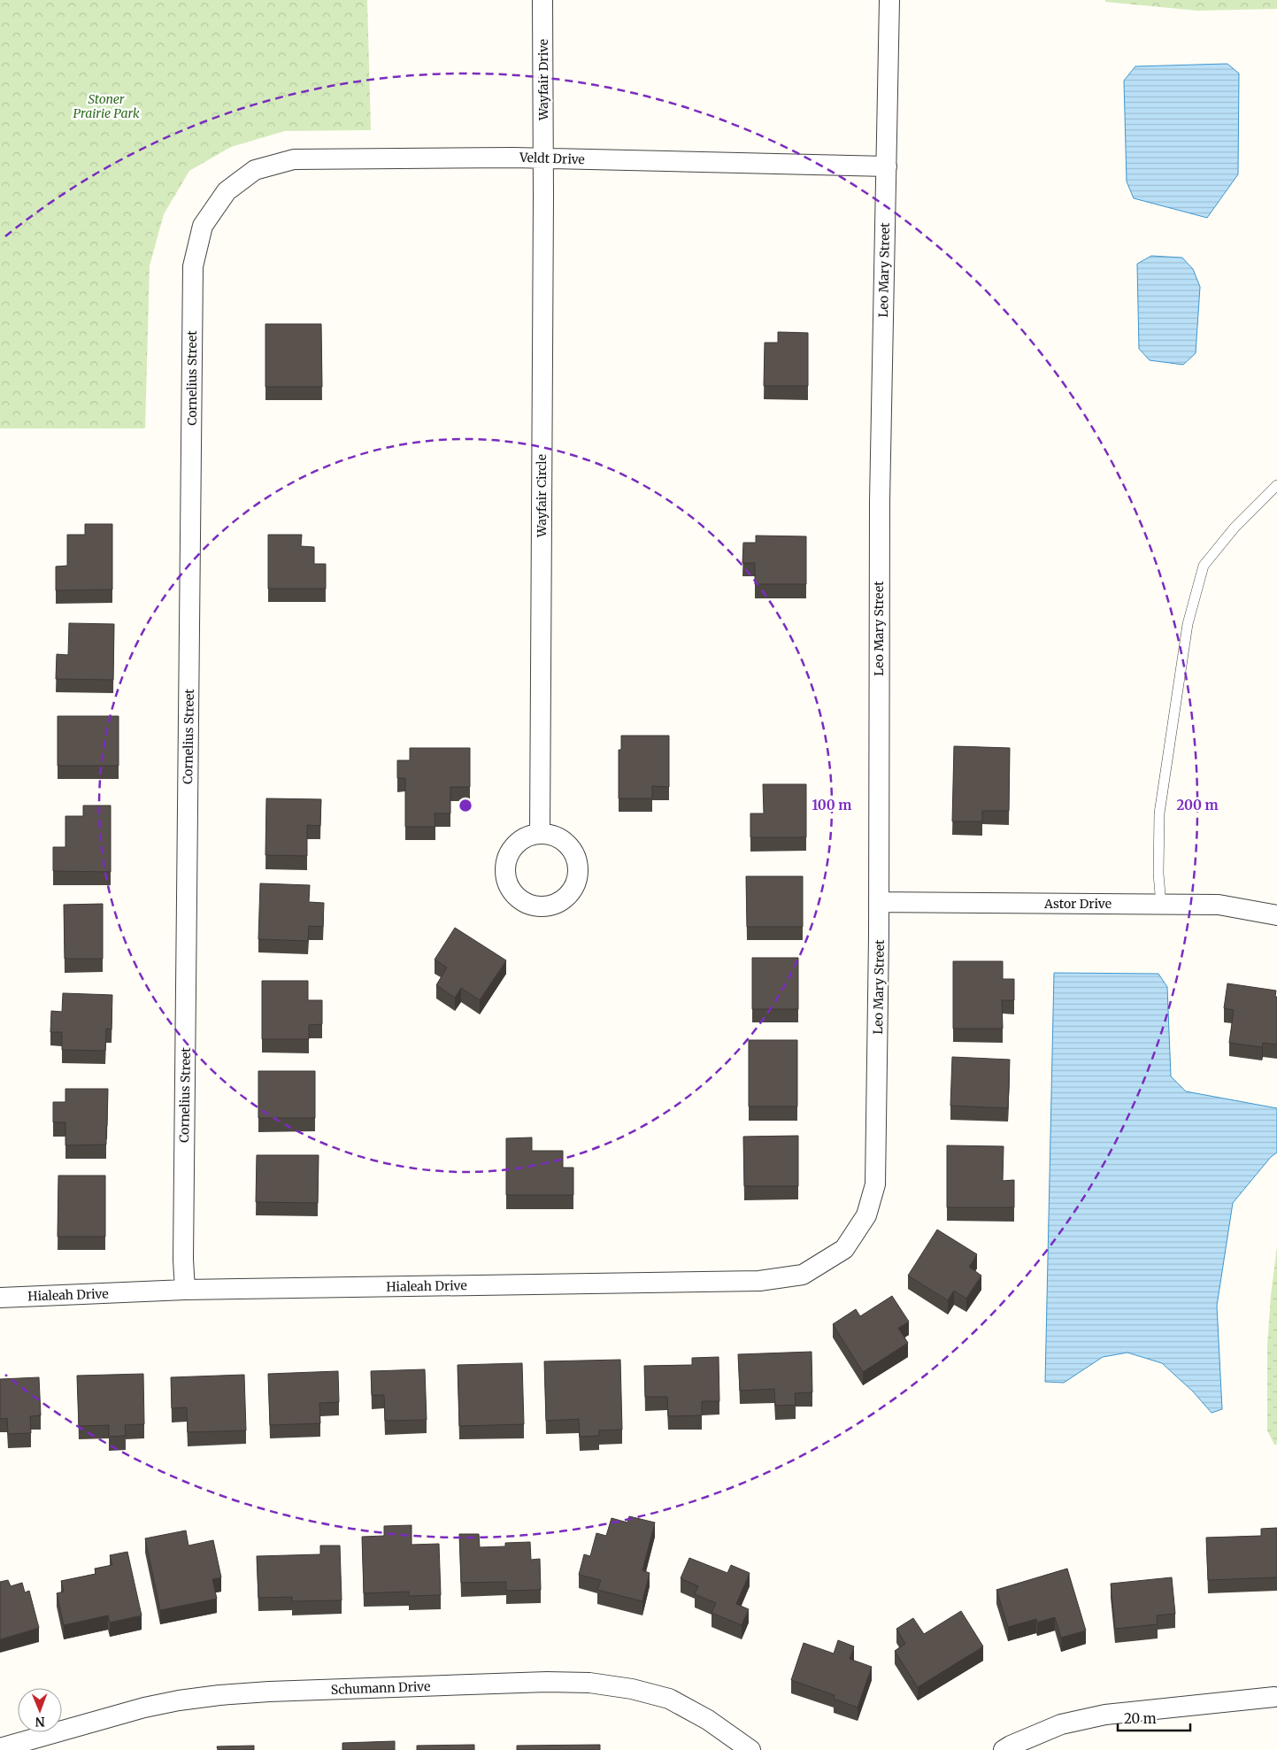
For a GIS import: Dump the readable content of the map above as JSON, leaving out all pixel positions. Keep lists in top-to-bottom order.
{
  "streets": {
    "street": [
      "Wayfair Drive",
      "Veldt Drive",
      "Leo Mary Street",
      "Cornelius Street",
      "Wayfair Circle",
      "Astor Drive",
      "Hialeah Drive",
      "Schumann Drive"
    ]
  },
  "crossings": [
    ["Wayfair Drive", "Veldt Drive"],
    ["Wayfair Drive", "Wayfair Circle"],
    ["Veldt Drive", "Leo Mary Street"],
    ["Veldt Drive", "Cornelius Street"],
    ["Veldt Drive", "Wayfair Circle"],
    ["Leo Mary Street", "Astor Drive"],
    ["Leo Mary Street", "Hialeah Drive"],
    ["Cornelius Street", "Hialeah Drive"]
  ],
  "parks": ["Stoner Prairie Park"],
  "scale_bar": "20 m",
  "north": "bottom",
  "rings": ["100 m", "200 m"]
}
